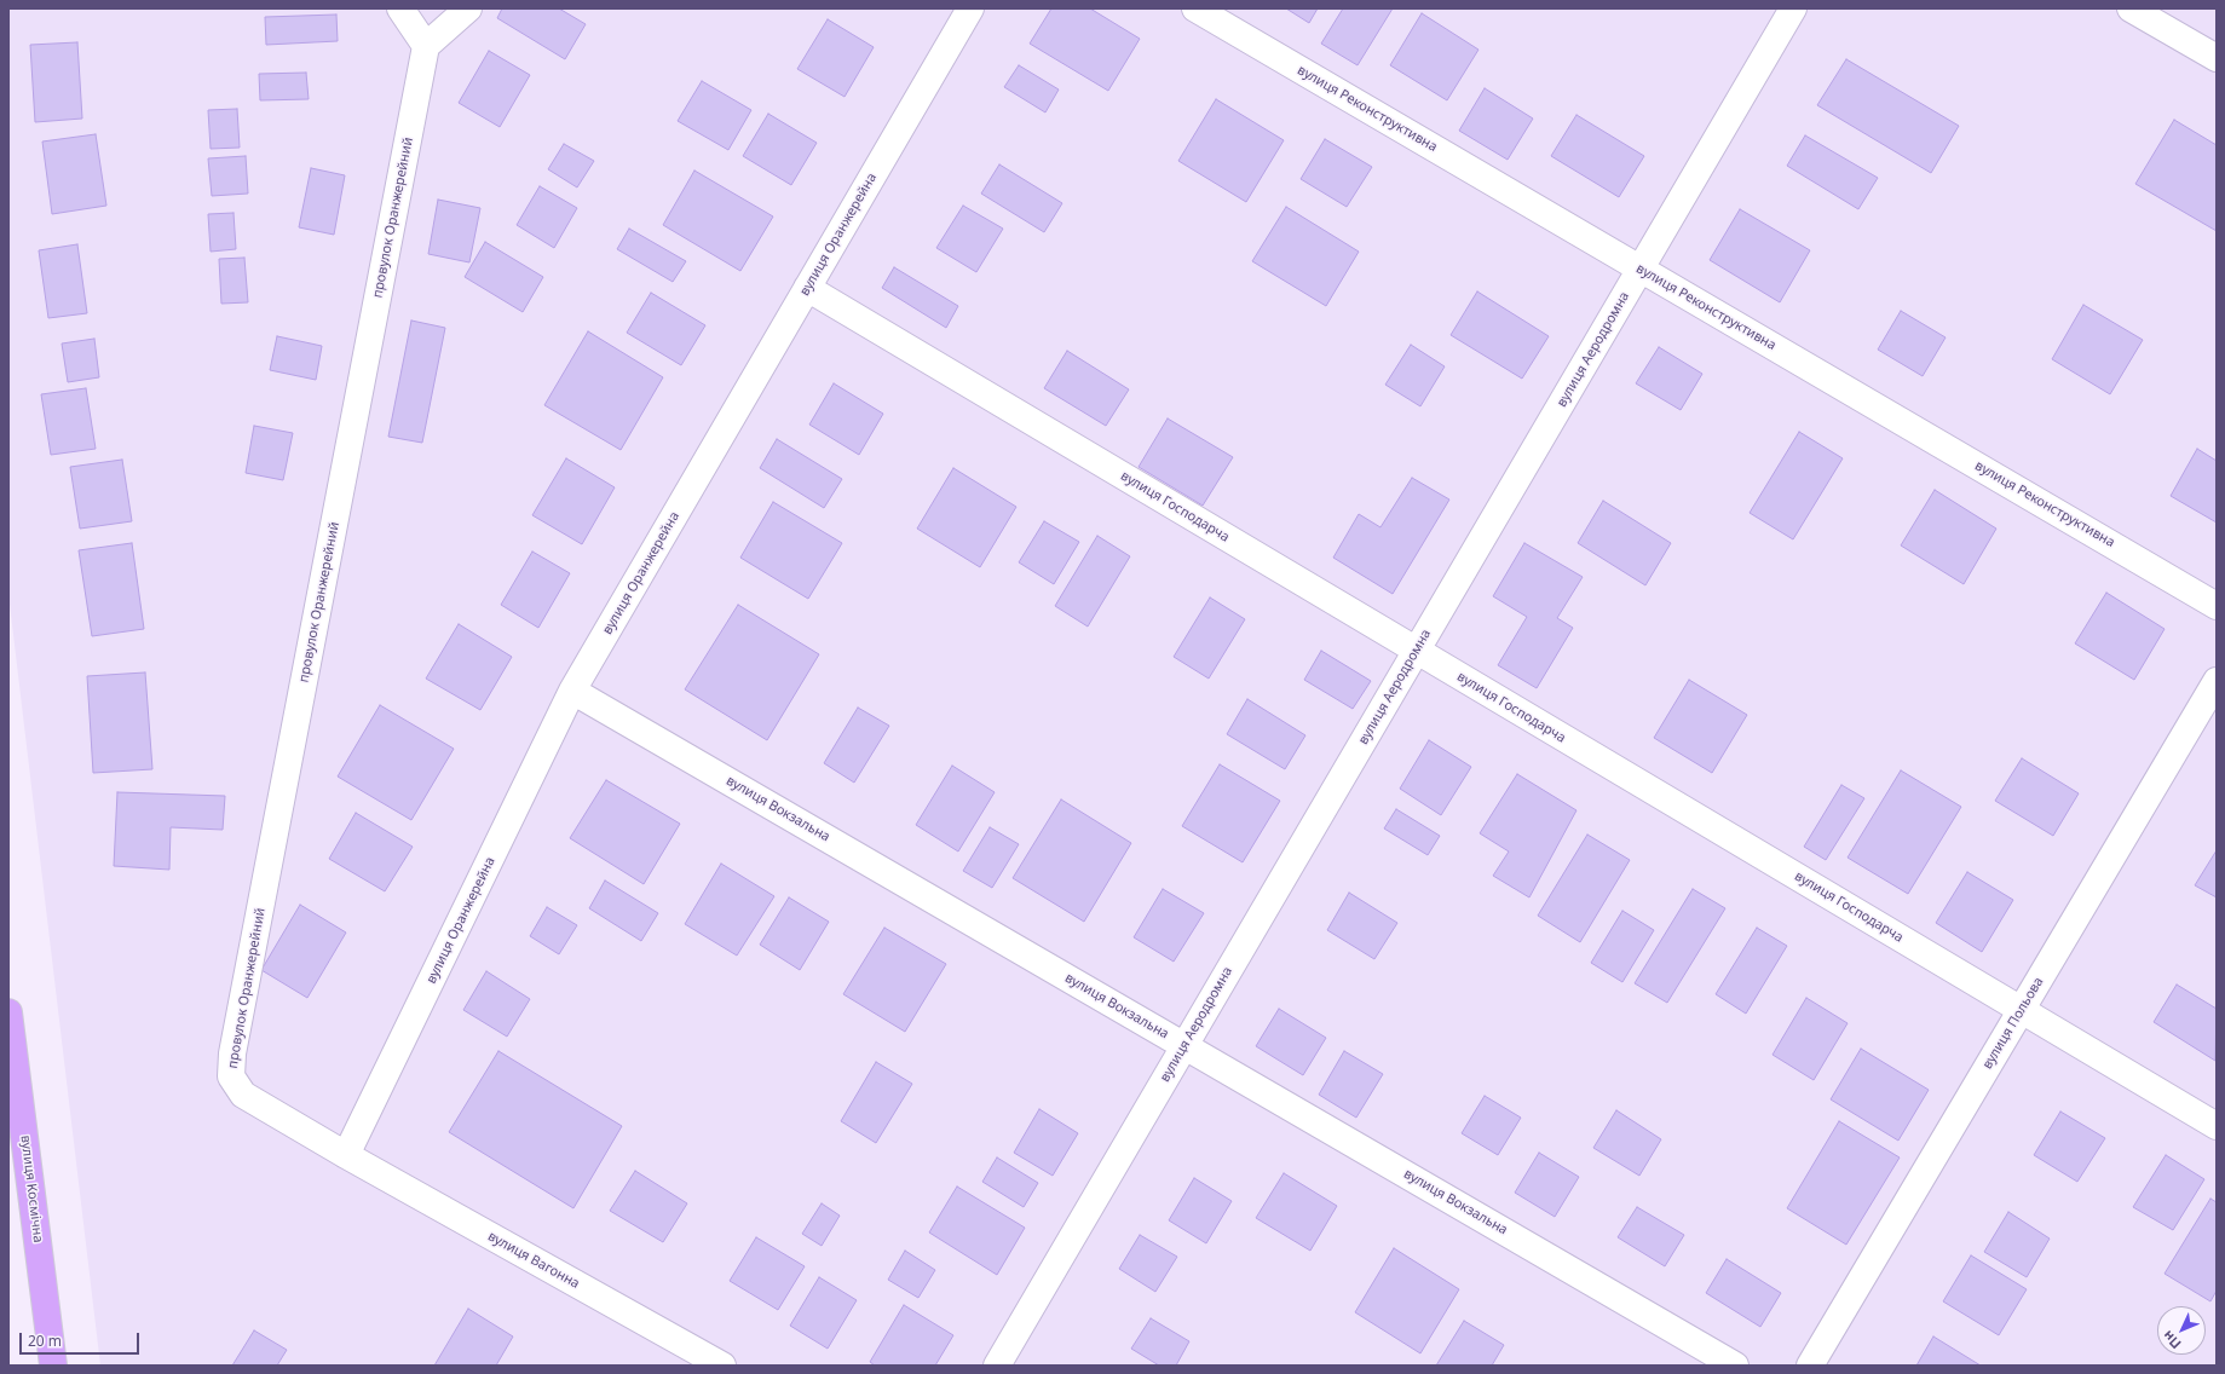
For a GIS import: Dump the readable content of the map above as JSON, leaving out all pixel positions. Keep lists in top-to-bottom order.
{
  "streets": {
    "main road": ["вулиця Космічна"],
    "street": [
      "вулиця Реконструктивна",
      "провулок Оранжерейний",
      "вулиця Оранжерейна",
      "вулиця Аеродромна",
      "вулиця Господарча",
      "вулиця Вокзальна",
      "вулиця Польова",
      "вулиця Вагонна"
    ]
  },
  "crossings": [
    ["вулиця Реконструктивна", "вулиця Аеродромна"],
    ["провулок Оранжерейний", "вулиця Оранжерейна"],
    ["провулок Оранжерейний", "вулиця Вагонна"],
    ["вулиця Оранжерейна", "вулиця Господарча"],
    ["вулиця Оранжерейна", "вулиця Вокзальна"],
    ["вулиця Оранжерейна", "вулиця Вагонна"],
    ["вулиця Аеродромна", "вулиця Господарча"],
    ["вулиця Аеродромна", "вулиця Вокзальна"],
    ["вулиця Господарча", "вулиця Польова"]
  ],
  "scale_bar": "20 m",
  "north": "bottom left"
}
